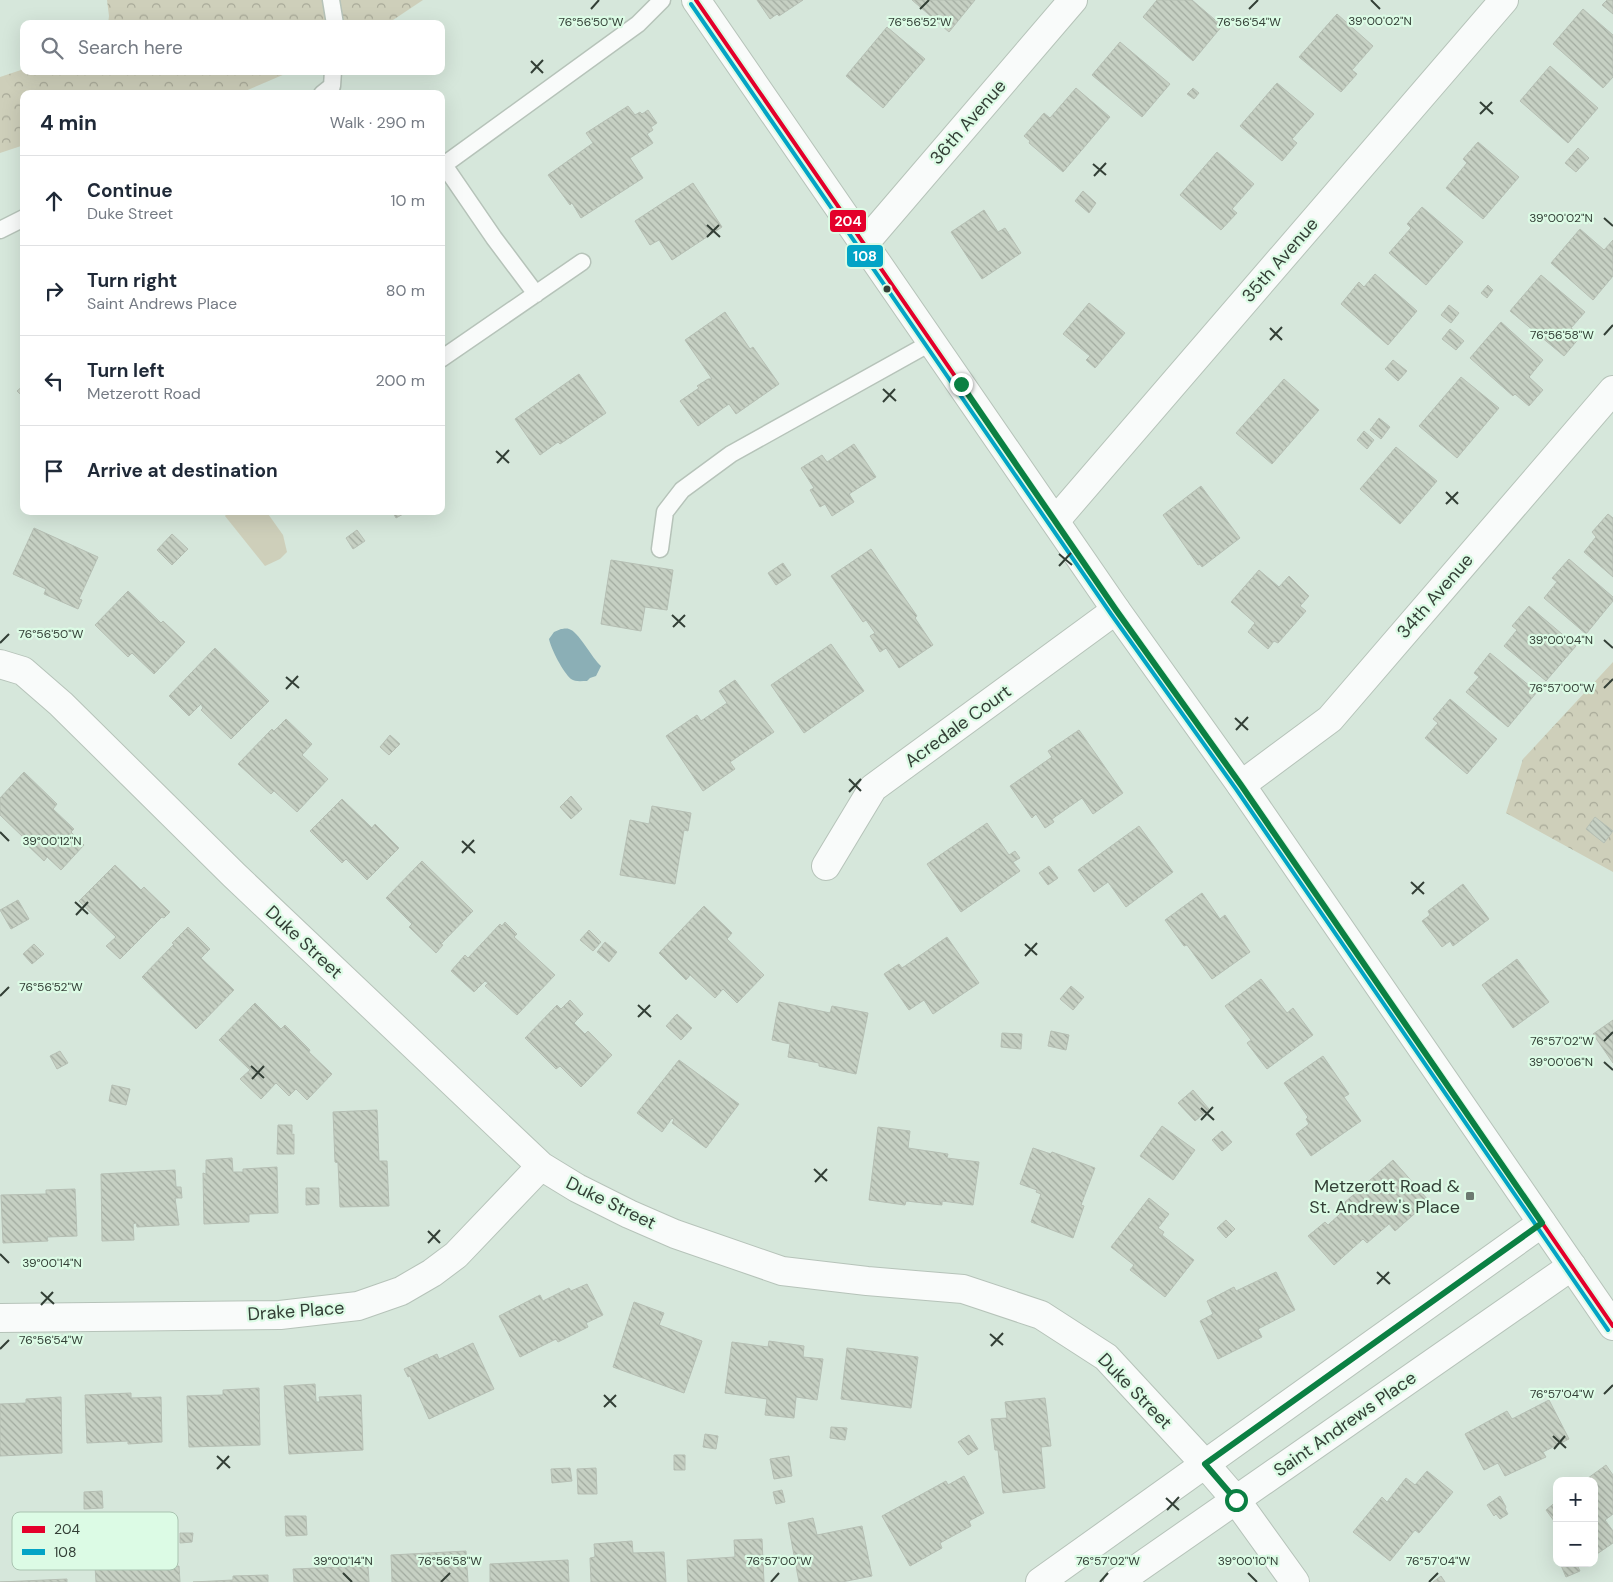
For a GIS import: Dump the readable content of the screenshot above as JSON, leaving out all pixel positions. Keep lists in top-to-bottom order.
{
  "streets": {
    "street": [
      "36th Avenue",
      "35th Avenue",
      "34th Avenue",
      "Acredale Court",
      "Duke Street",
      "Drake Place",
      "Saint Andrews Place"
    ]
  },
  "crossings": [
    ["Duke Street", "Drake Place"],
    ["Duke Street", "Saint Andrews Place"]
  ],
  "places": {
    "transit": ["Metzerott Road & St. Andrew's Place"]
  },
  "lines": ["transit line 204", "transit line 108"],
  "legend": ["204", "108"],
  "page": {
    "search": "Search here",
    "heading": ["4 min", "Walk · 290 m"],
    "list": [
      ["Continue", "Duke Street", "10 m"],
      ["Turn right", "Saint Andrews Place", "80 m"],
      ["Turn left", "Metzerott Road", "200 m"],
      "Arrive at destination"
    ],
    "map_buttons": ["+", "−"]
  },
  "coordinates": [
    "39°00'02\"N",
    "76°56'50\"W",
    "76°56'52\"W",
    "76°56'54\"W",
    "76°56'58\"W",
    "39°00'04\"N",
    "76°57'00\"W",
    "39°00'12\"N",
    "76°57'02\"W",
    "39°00'06\"N",
    "39°00'14\"N",
    "76°57'04\"W",
    "39°00'10\"N"
  ]
}
